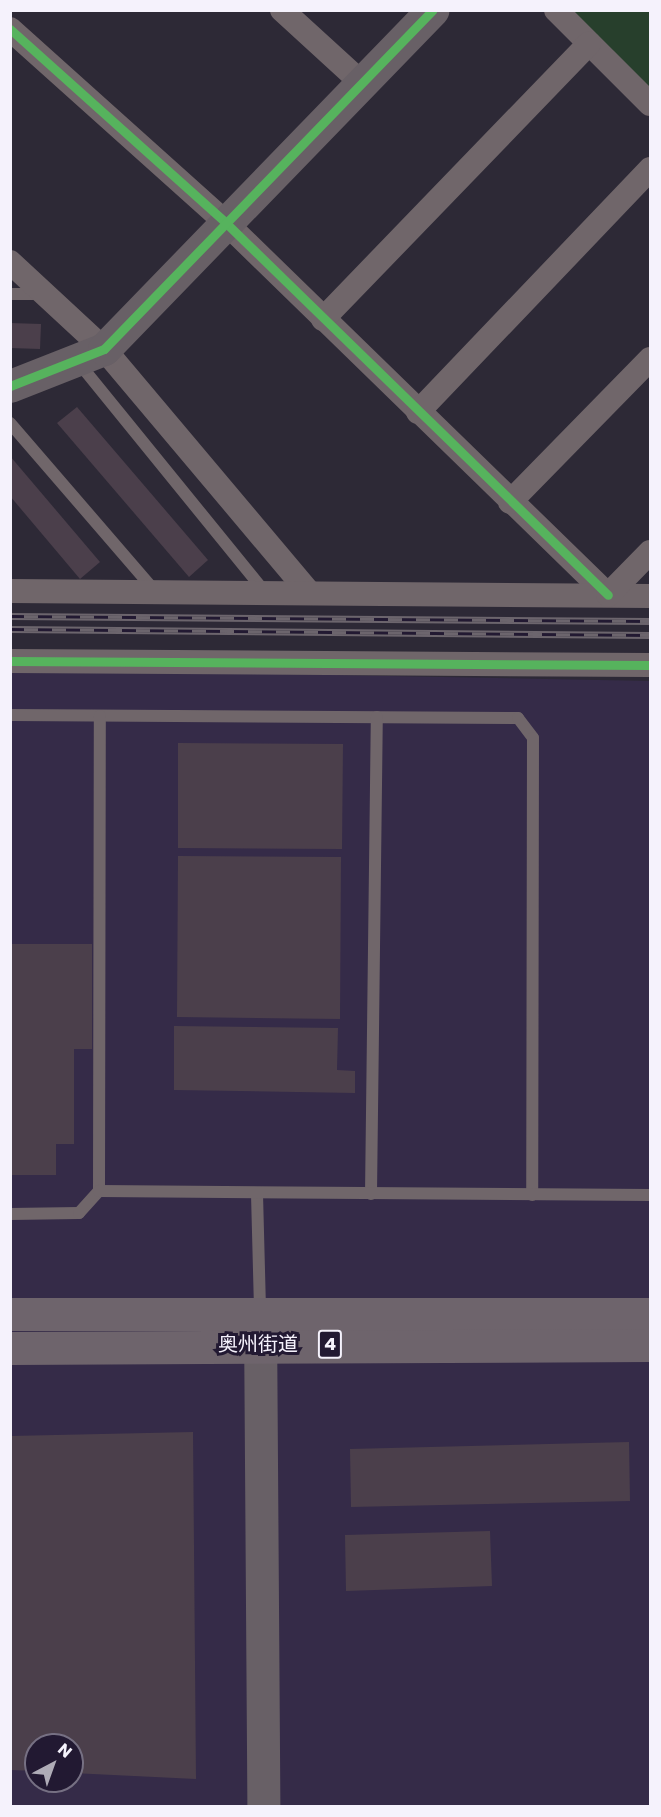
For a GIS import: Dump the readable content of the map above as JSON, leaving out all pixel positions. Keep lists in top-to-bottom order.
{
  "streets": {
    "highway": ["奥州街道", "4"]
  },
  "north": "top right"
}
